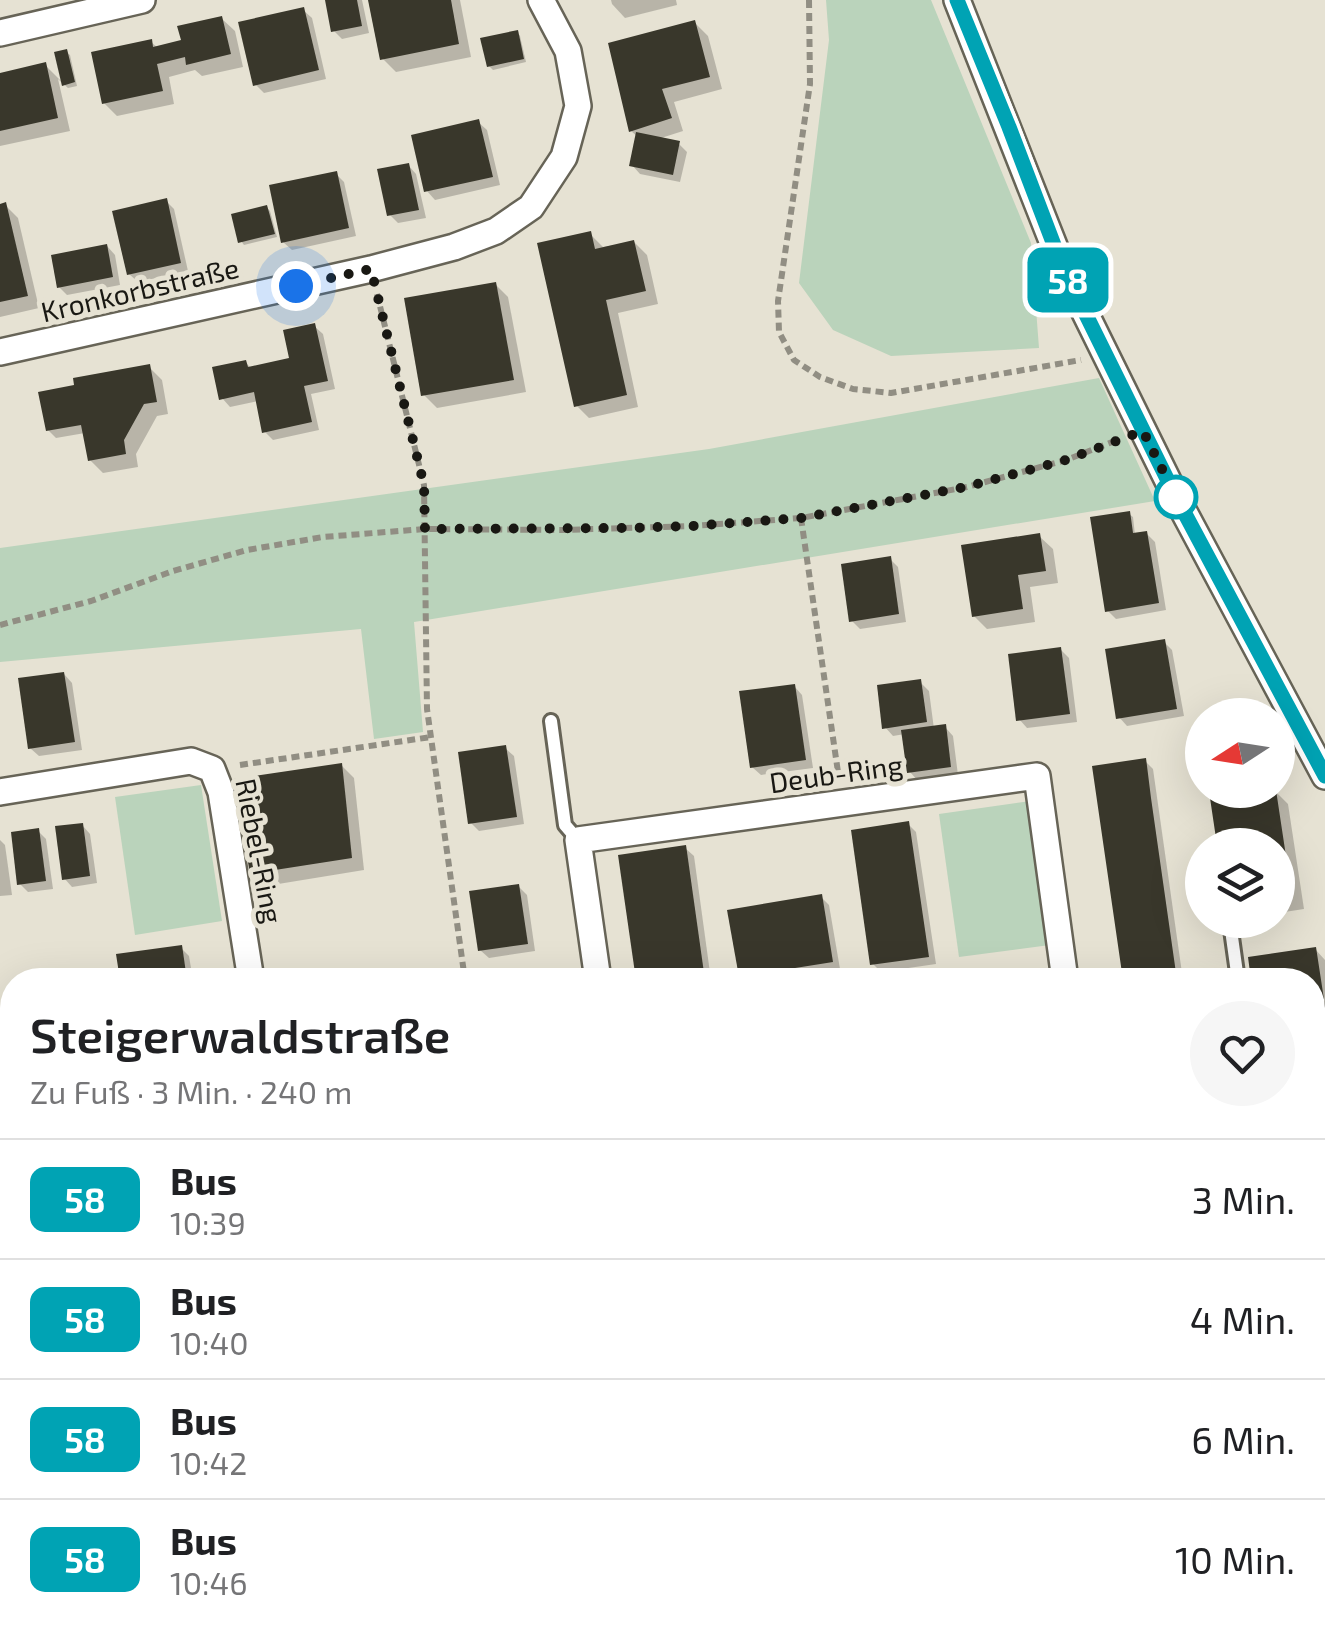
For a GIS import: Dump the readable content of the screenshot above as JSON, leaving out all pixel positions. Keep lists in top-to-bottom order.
{
  "streets": {
    "street": ["Kronkorbstraße", "Deub-Ring", "Riebel-Ring"]
  },
  "lines": ["bus line 58"],
  "north": "left",
  "page": {
    "on_map": "58",
    "heading": ["Steigerwaldstraße", "Zu Fuß · 3 Min. · 240 m"],
    "list": [
      {
        "mark": "58",
        "name": "Bus",
        "note": "10:39",
        "value": "3 Min."
      },
      {
        "mark": "58",
        "name": "Bus",
        "note": "10:40",
        "value": "4 Min."
      },
      {
        "mark": "58",
        "name": "Bus",
        "note": "10:42",
        "value": "6 Min."
      },
      {
        "mark": "58",
        "name": "Bus",
        "note": "10:46",
        "value": "10 Min."
      }
    ]
  }
}
